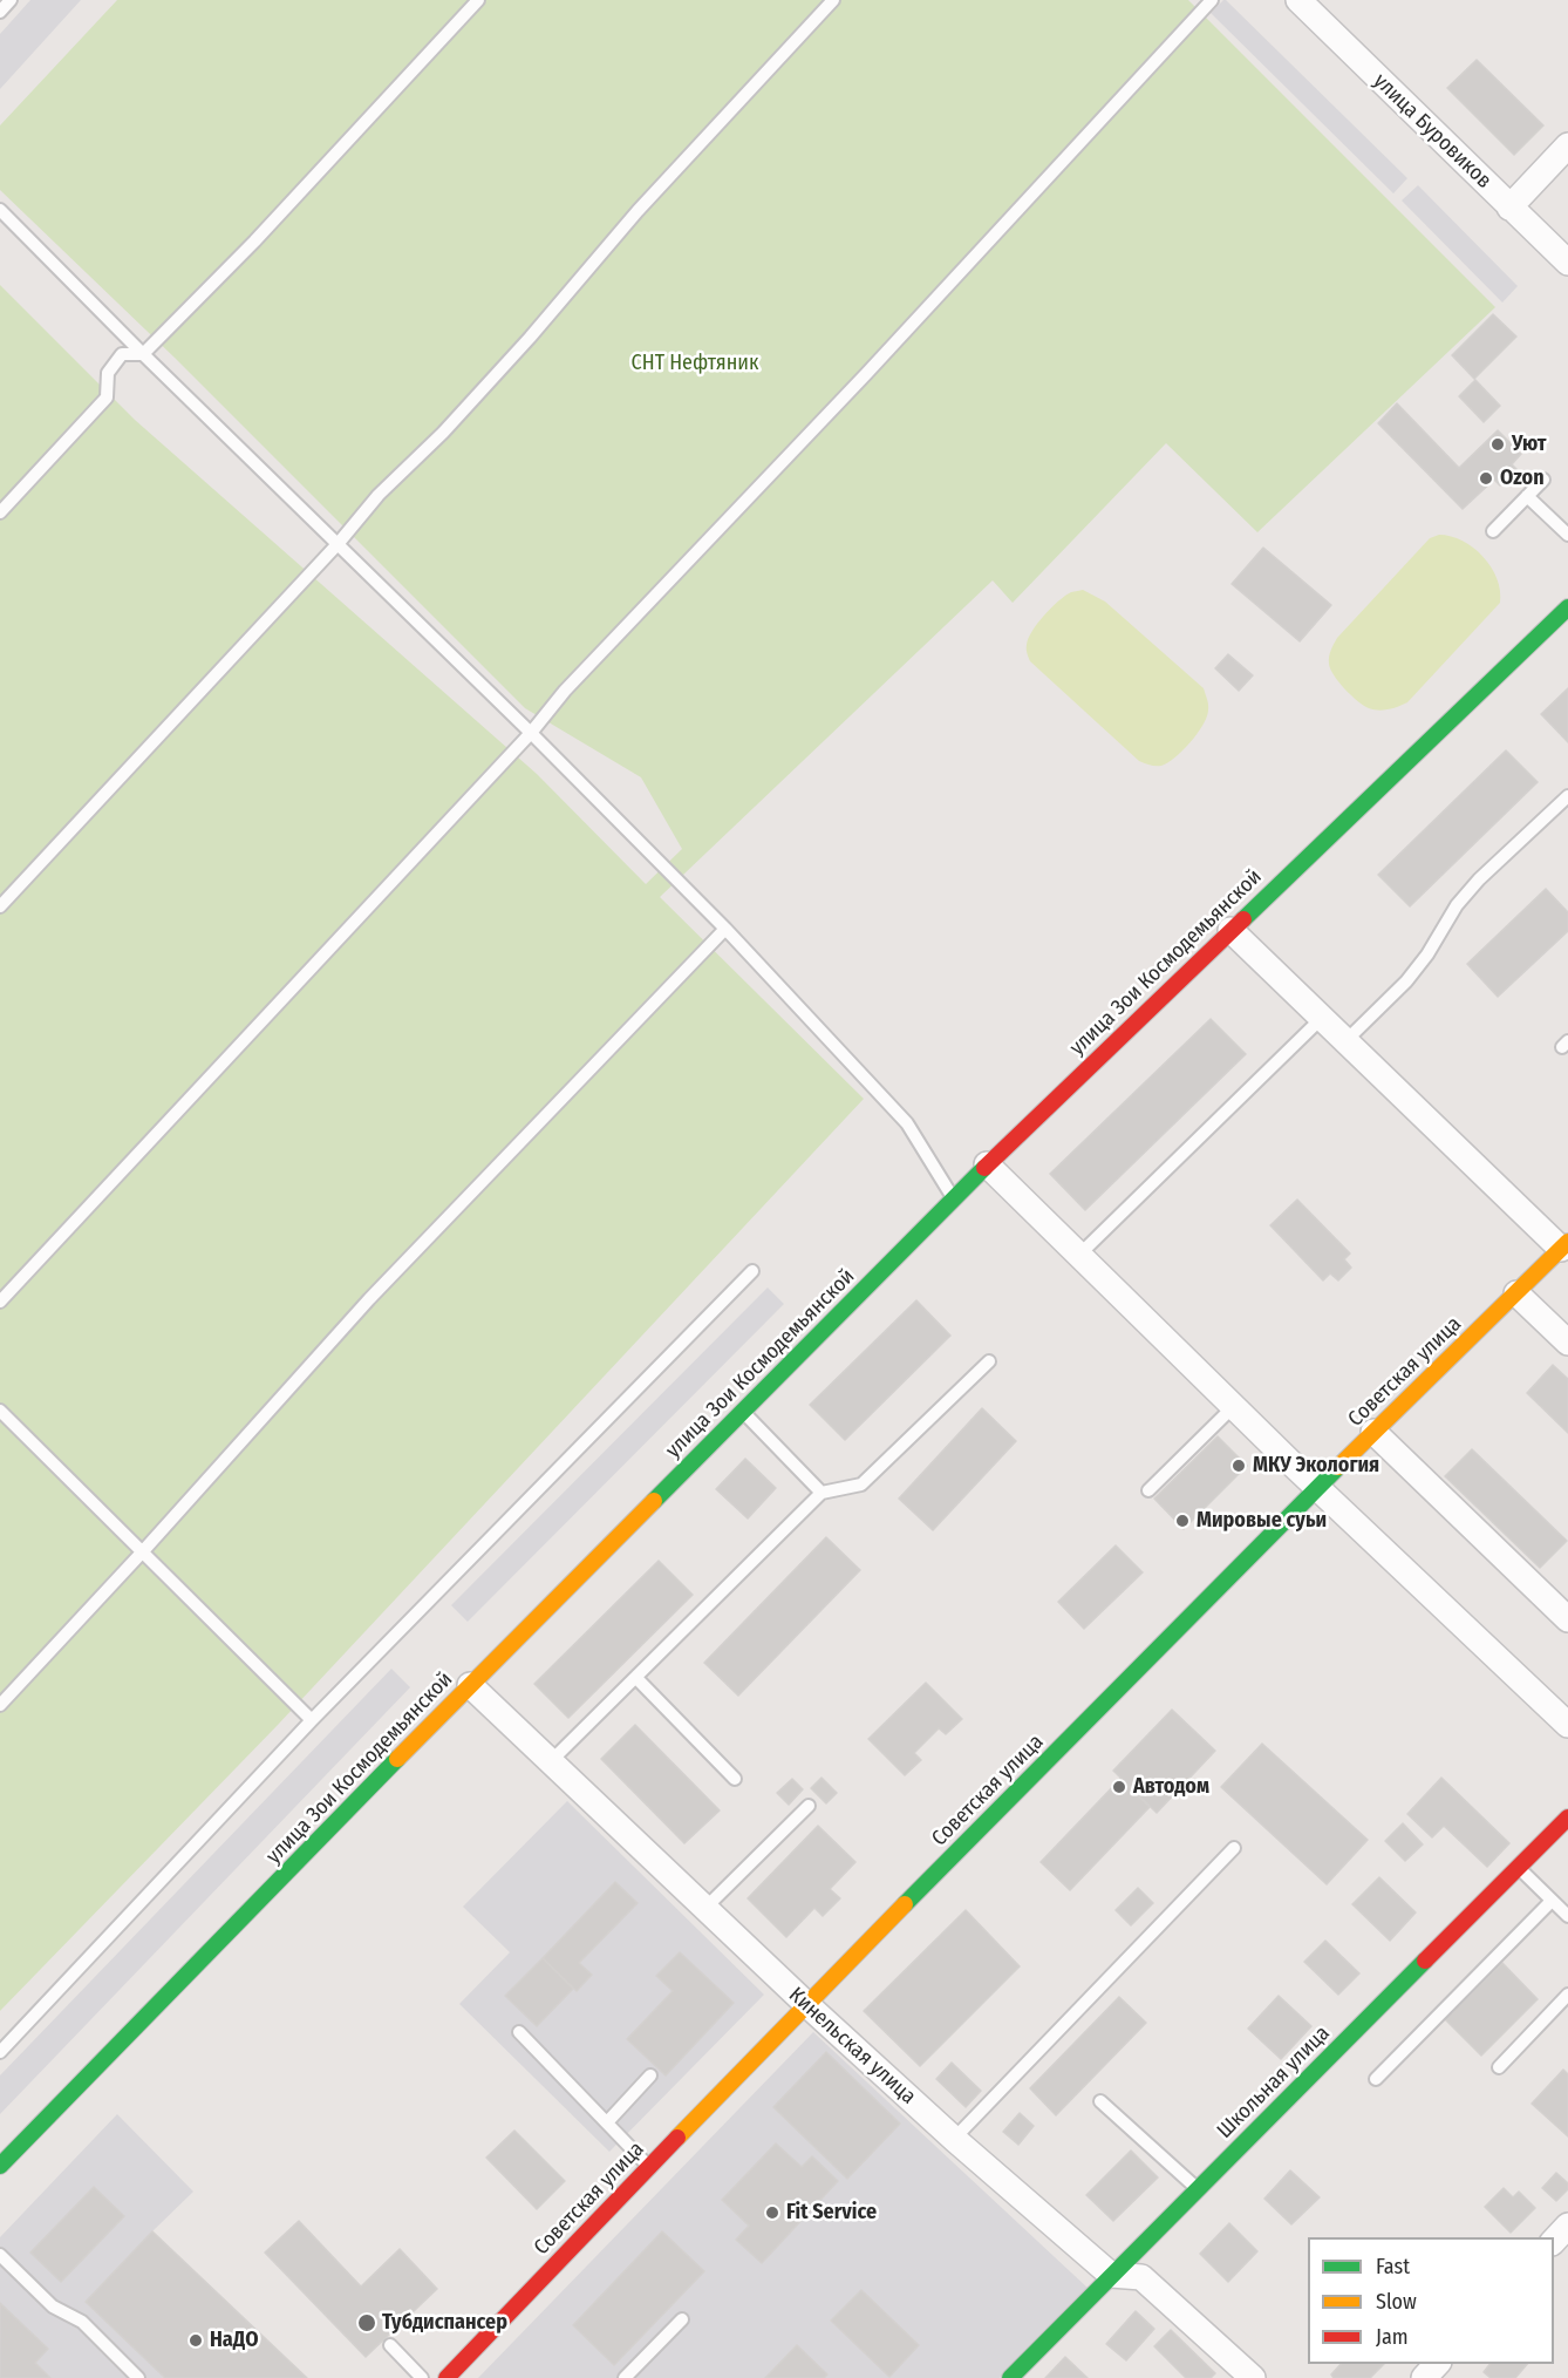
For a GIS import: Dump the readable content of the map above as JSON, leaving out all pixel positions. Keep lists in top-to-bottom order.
{
  "streets": {
    "street": [
      "улица Буровиков",
      "улица Зои Космодемьянской",
      "Советская улица",
      "Кинельская улица",
      "Школьная улица"
    ]
  },
  "crossings": [
    ["улица Зои Космодемьянской", "Кинельская улица"],
    ["Советская улица", "Кинельская улица"],
    ["Кинельская улица", "Школьная улица"]
  ],
  "parks": ["СНТ Нефтяник"],
  "places": [
    "Уют",
    "Ozon",
    "МКУ Экология",
    "Мировые суьи",
    "Автодом",
    "Fit Service",
    "Тубдиспансер",
    "НаДО"
  ],
  "legend": ["Fast", "Slow", "Jam"]
}
